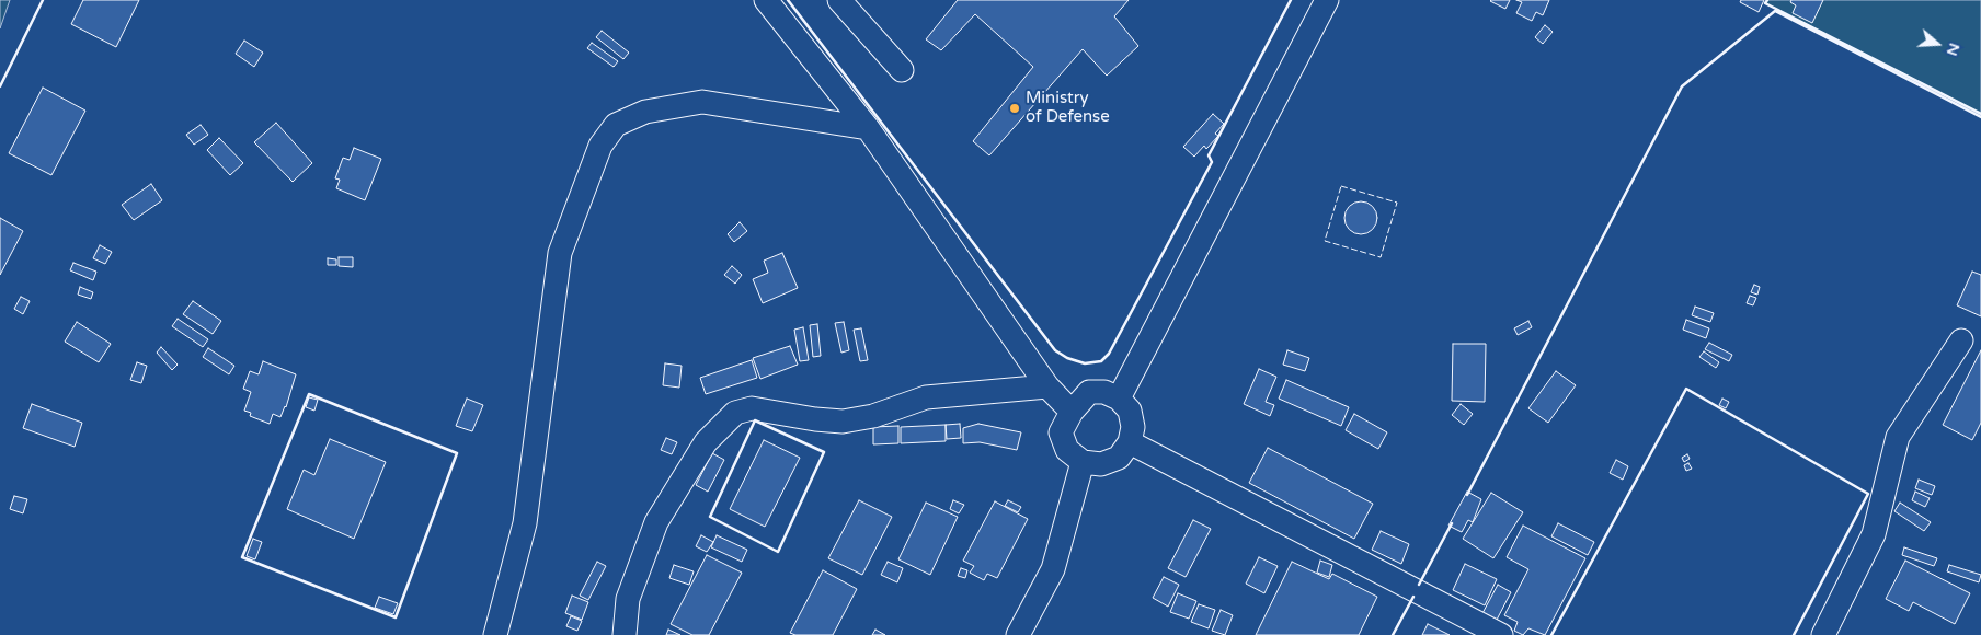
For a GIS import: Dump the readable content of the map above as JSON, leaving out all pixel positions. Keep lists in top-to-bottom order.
{
  "places": ["Ministry of Defense"],
  "north": "right"
}
